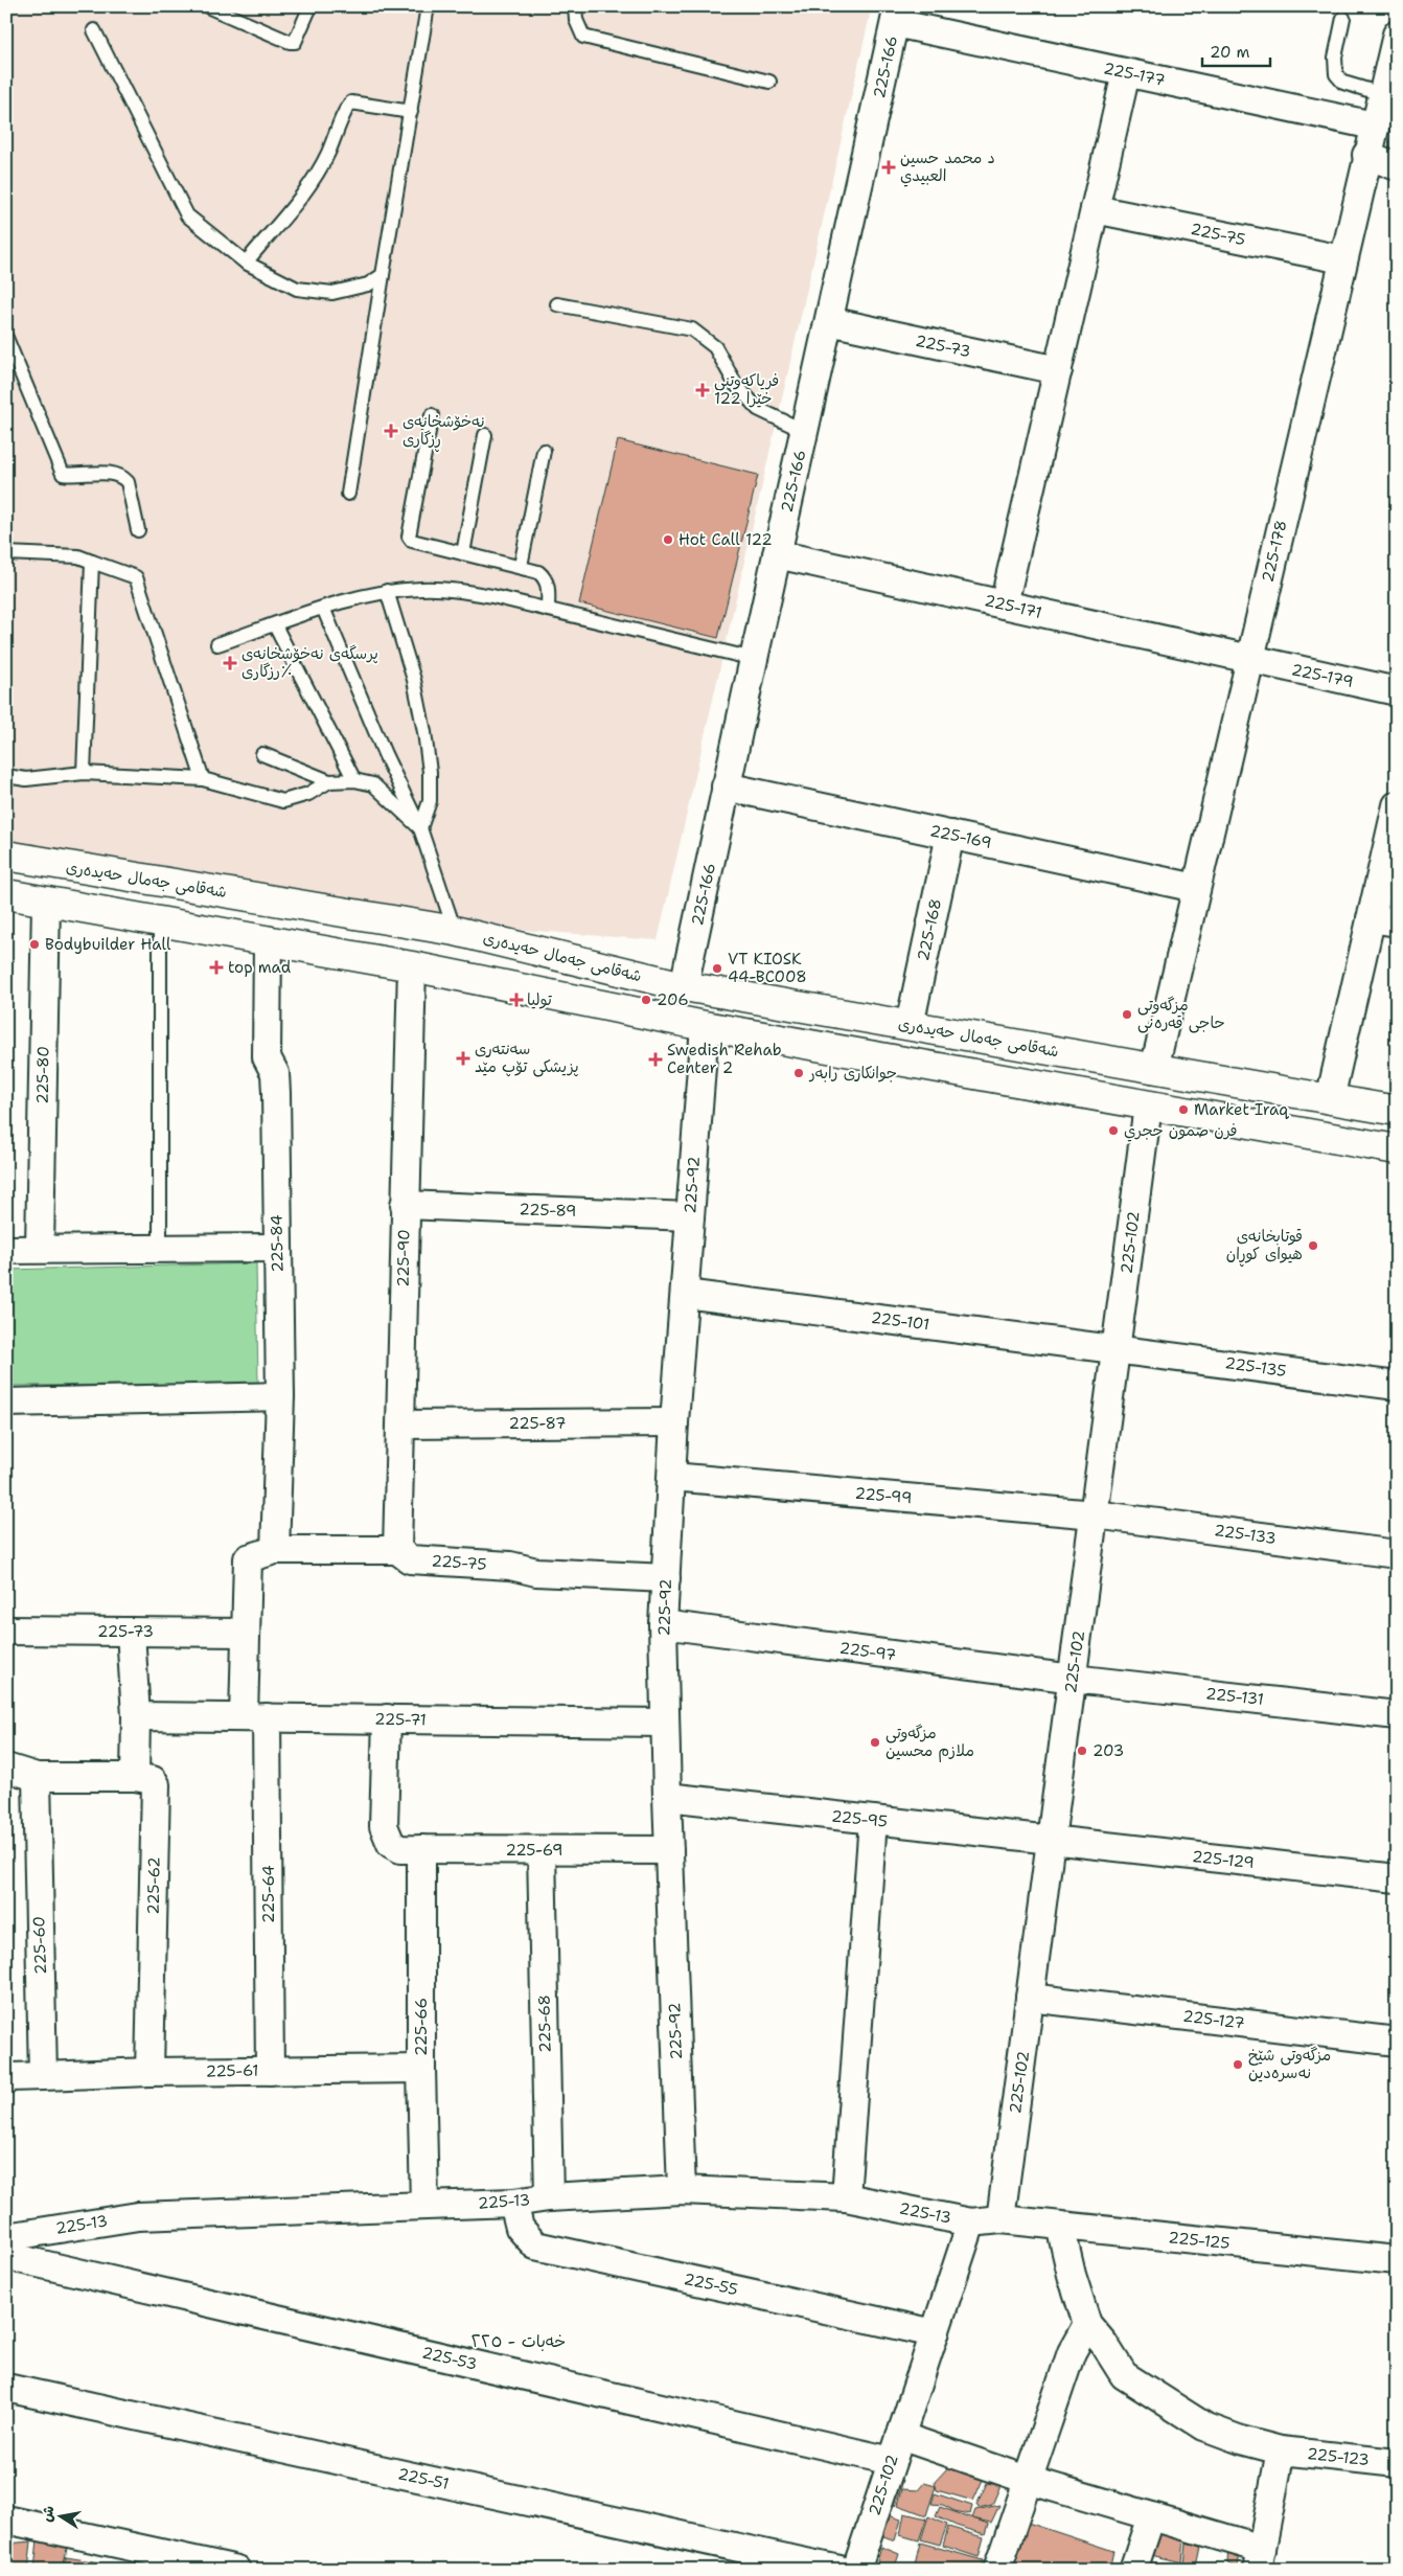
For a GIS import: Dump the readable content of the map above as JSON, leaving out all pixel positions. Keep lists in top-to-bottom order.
{
  "streets": {
    "main road": ["شەقامی جەمال حەیدەری"],
    "street": [
      "225-166",
      "225-177",
      "225-75",
      "225-73",
      "225-178",
      "225-171",
      "225-179",
      "225-169",
      "225-168",
      "225-80",
      "225-92",
      "225-89",
      "225-102",
      "225-84",
      "225-90",
      "225-101",
      "225-135",
      "225-87",
      "225-99",
      "225-133",
      "225-97",
      "225-131",
      "225-71",
      "225-95",
      "225-69",
      "225-129",
      "225-62",
      "225-64",
      "225-60",
      "225-127",
      "225-68",
      "225-66",
      "225-61",
      "225-13",
      "225-125",
      "225-55",
      "225-53",
      "225-123",
      "225-51"
    ]
  },
  "crossings": [
    ["225-166", "225-177"],
    ["225-166", "225-73"],
    ["225-166", "225-171"],
    ["225-166", "225-169"],
    ["225-166", "شەقامی جەمال حەیدەری"],
    ["225-177", "225-178"],
    ["225-75", "225-178"],
    ["225-75", "225-92"],
    ["225-75", "225-84"],
    ["225-75", "225-90"],
    ["225-73", "225-84"],
    ["225-73", "225-64"],
    ["225-178", "225-171"],
    ["225-178", "225-179"],
    ["225-178", "225-169"],
    ["225-178", "شەقامی جەمال حەیدەری"],
    ["225-171", "225-179"],
    ["225-169", "225-168"],
    ["شەقامی جەمال حەیدەری", "225-168"],
    ["225-92", "225-89"],
    ["225-92", "225-101"],
    ["225-92", "225-87"],
    ["225-92", "225-99"],
    ["225-92", "225-97"],
    ["225-92", "225-71"],
    ["225-92", "225-95"],
    ["225-92", "225-69"],
    ["225-92", "225-13"],
    ["225-89", "225-90"],
    ["225-102", "225-101"],
    ["225-102", "225-135"],
    ["225-102", "225-99"],
    ["225-102", "225-133"],
    ["225-102", "225-97"],
    ["225-102", "225-131"],
    ["225-102", "225-95"],
    ["225-102", "225-129"],
    ["225-102", "225-127"],
    ["225-102", "225-13"],
    ["225-102", "225-125"],
    ["225-102", "225-55"],
    ["225-102", "225-53"],
    ["225-84", "225-64"],
    ["225-90", "225-87"],
    ["225-101", "225-135"],
    ["225-99", "225-133"],
    ["225-97", "225-131"],
    ["225-71", "225-64"],
    ["225-95", "225-129"],
    ["225-69", "225-68"],
    ["225-69", "225-66"],
    ["225-62", "225-61"],
    ["225-64", "225-61"],
    ["225-60", "225-61"],
    ["225-68", "225-13"],
    ["225-66", "225-61"],
    ["225-66", "225-13"],
    ["225-13", "225-125"],
    ["225-13", "225-55"]
  ],
  "districts": ["خەبات - ٢٢٥"],
  "places": {
    "health": [
      "د محمد حسين العبيدي",
      "فریاکەوتنی خێرا 122",
      "نەخۆشخانەی ڕزگاری",
      "پرسگەی نەخۆشخانەی رزگاری٪",
      "top mad",
      "تولیا",
      "سەنتەری پزیشکی تۆپ مێد",
      "Swedish Rehab Center 2"
    ],
    "other": [
      "Hot Call 122",
      "Bodybuilder Hall",
      "VT KIOSK 44-BC008",
      "206",
      "مزگەوتی حاجی قەرەنی",
      "جوانکاری رابەر",
      "Market Iraq",
      "فرن صمون حجري",
      "قوتابخانەی هیوای کوڕان",
      "مزگه‌وتی ملازم محسین",
      "203",
      "مزگه‌وتی شێخ نه‌سرەدین"
    ]
  },
  "scale_bar": "20 m",
  "north": "left"
}
